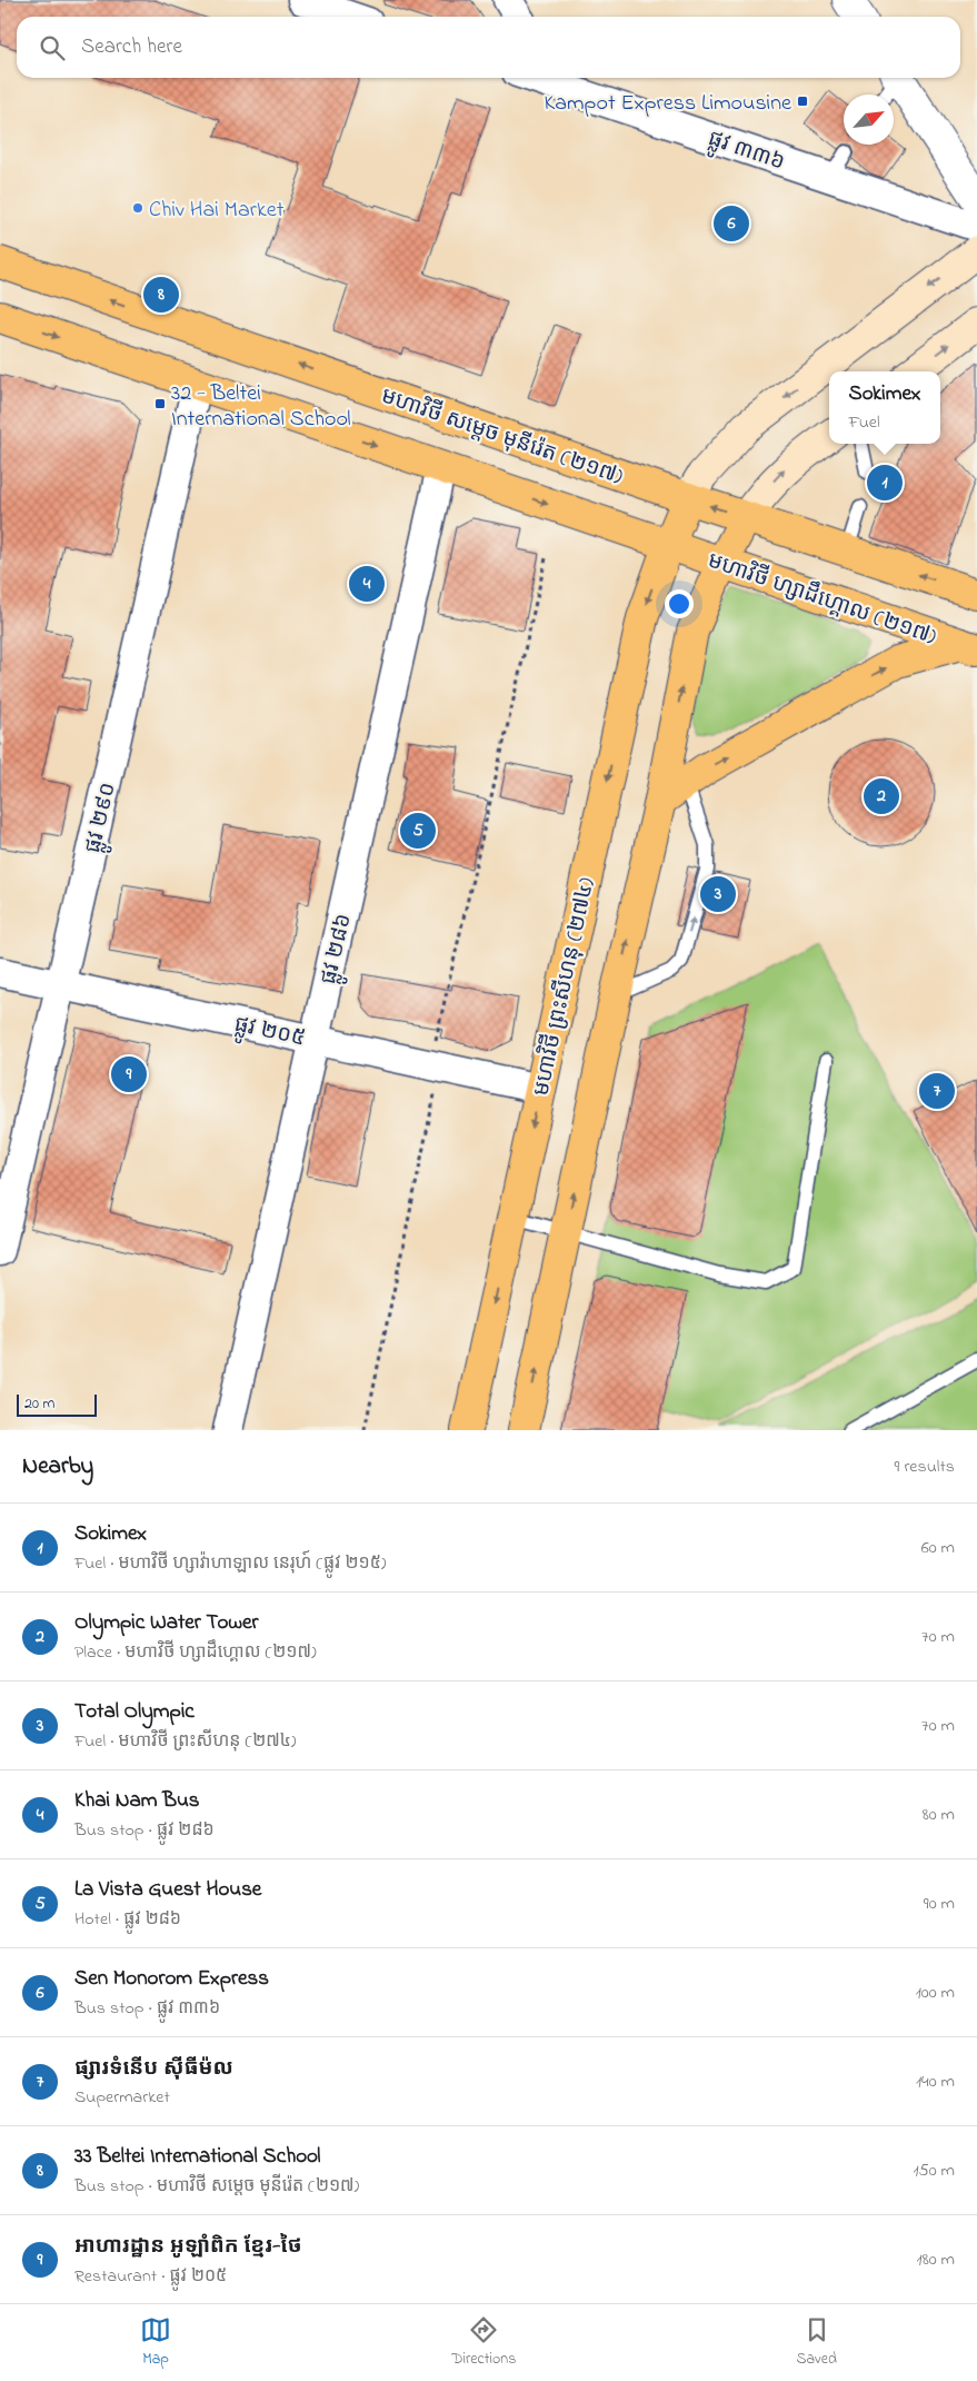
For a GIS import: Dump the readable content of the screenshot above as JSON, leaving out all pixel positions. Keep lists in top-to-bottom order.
{
  "streets": {
    "main road": ["មហាវិថី សម្តេច មុនីរ៉េត (២១៧)", "មហាវិថី ហ្សាដឹហ្គោល (២១៧)", "មហាវិថី ព្រះសីហនុ (២៧៤)"],
    "street": [
      "ផ្លូវ ៣៣៦",
      "ផ្លូវ ២៩០",
      "ផ្លូវ ២៨៦",
      "ផ្លូវ ២០៥"
    ]
  },
  "crossings": [
    ["មហាវិថី សម្តេច មុនីរ៉េត (២១៧)", "មហាវិថី ព្រះសីហនុ (២៧៤)"],
    ["មហាវិថី ហ្សាដឹហ្គោល (២១៧)", "មហាវិថី ព្រះសីហនុ (២៧៤)"],
    ["ផ្លូវ ២៩០", "ផ្លូវ ២០៥"],
    ["ផ្លូវ ២៨៦", "ផ្លូវ ២០៥"],
    ["មហាវិថី ព្រះសីហនុ (២៧៤)", "ផ្លូវ ២០៥"]
  ],
  "places": {
    "transit": ["Kampot Express Limousine", "32 - Beltei International School"],
    "other": ["Chiv Hai Market"]
  },
  "scale_bar": "20 m",
  "north": "top right",
  "page": {
    "search": "Search here",
    "pins": [
      "6",
      "8",
      "1",
      "4",
      "2",
      "5",
      "3",
      "9",
      "7"
    ],
    "popup": ["Sokimex", "Fuel"],
    "scale": "20 m",
    "heading": ["Nearby", "9 results"],
    "list": [
      {
        "mark": "1",
        "name": "Sokimex",
        "note": "Fuel · មហាវិថី ហ្សាវ៉ាហាឡាល នេរុហ៍ (ផ្លូវ ២១៥)",
        "value": "60 m"
      },
      {
        "mark": "2",
        "name": "Olympic Water Tower",
        "note": "Place · មហាវិថី ហ្សាដឹហ្គោល (២១៧)",
        "value": "70 m"
      },
      {
        "mark": "3",
        "name": "Total Olympic",
        "note": "Fuel · មហាវិថី ព្រះសីហនុ (២៧៤)",
        "value": "70 m"
      },
      {
        "mark": "4",
        "name": "Khai Nam Bus",
        "note": "Bus stop · ផ្លូវ ២៨៦",
        "value": "80 m"
      },
      {
        "mark": "5",
        "name": "La Vista Guest House",
        "note": "Hotel · ផ្លូវ ២៨៦",
        "value": "90 m"
      },
      {
        "mark": "6",
        "name": "Sen Monorom Express",
        "note": "Bus stop · ផ្លូវ ៣៣៦",
        "value": "100 m"
      },
      {
        "mark": "7",
        "name": "ផ្សារទំនើប ស៊ីធីម៉ល",
        "note": "Supermarket",
        "value": "140 m"
      },
      {
        "mark": "8",
        "name": "33 Beltei International School",
        "note": "Bus stop · មហាវិថី សម្តេច មុនីរ៉េត (២១៧)",
        "value": "150 m"
      },
      {
        "mark": "9",
        "name": "អាហារដ្ឋាន អូឡាំពិក ខ្មែរ-ថៃ",
        "note": "Restaurant · ផ្លូវ ២០៥",
        "value": "180 m"
      }
    ],
    "nav": ["Map", "Directions", "Saved"]
  }
}
